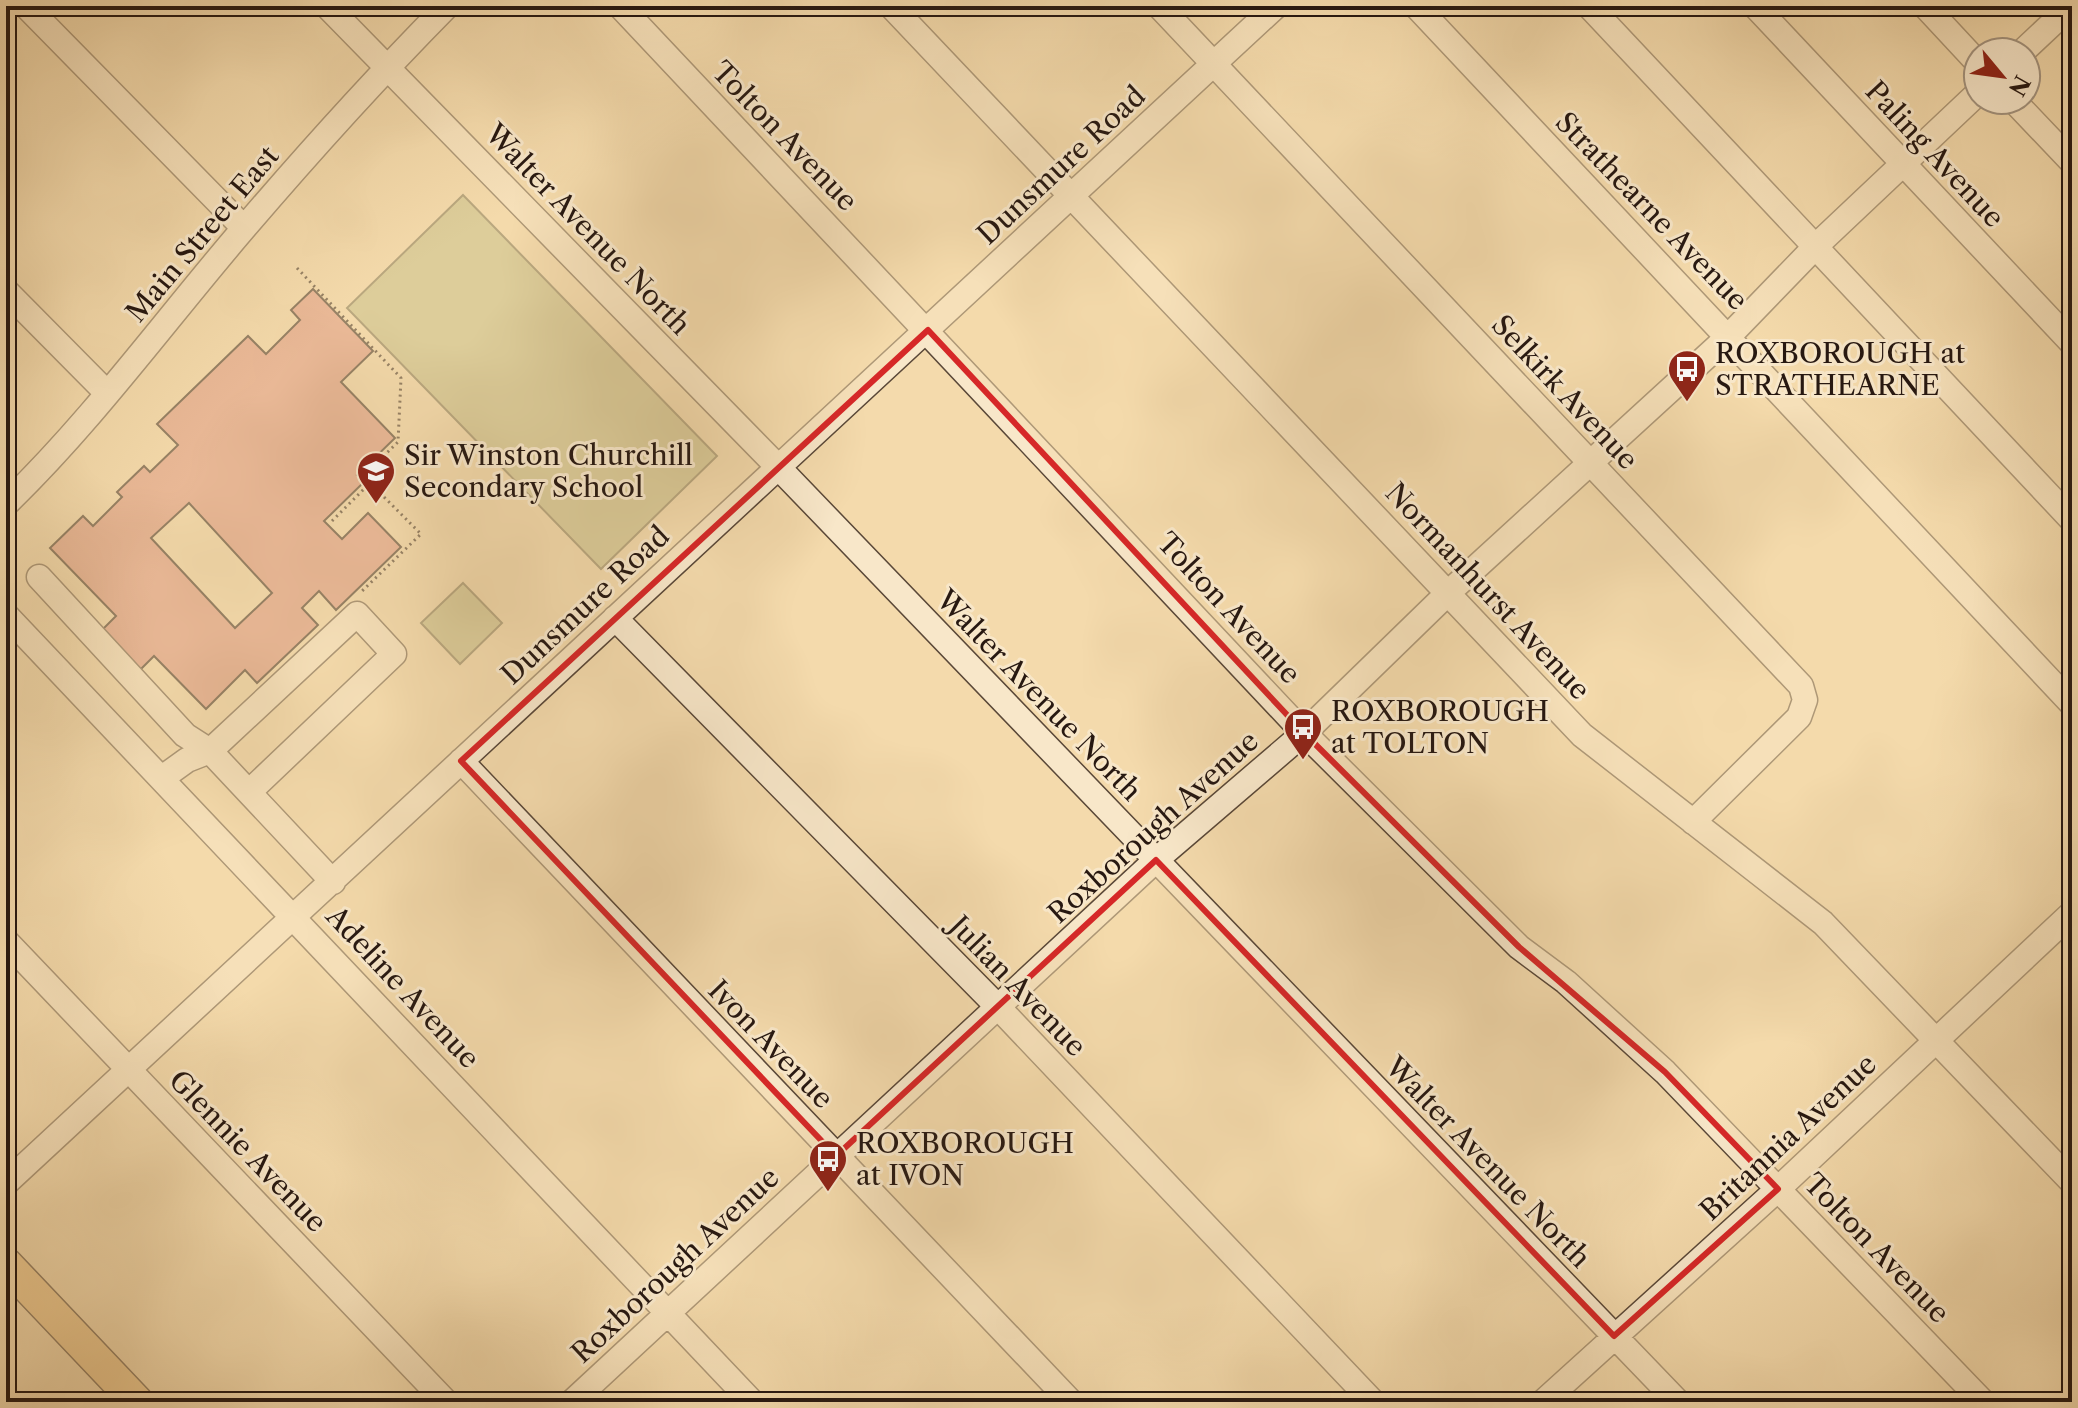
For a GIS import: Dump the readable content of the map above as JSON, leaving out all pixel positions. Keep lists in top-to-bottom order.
{
  "streets": {
    "street": [
      "Tolton Avenue",
      "Paling Avenue",
      "Dunsmure Road",
      "Strathearne Avenue",
      "Walter Avenue North",
      "Main Street East",
      "Selkirk Avenue",
      "Normanhurst Avenue",
      "Roxborough Avenue",
      "Julian Avenue",
      "Adeline Avenue",
      "Ivon Avenue",
      "Britannia Avenue",
      "Glennie Avenue"
    ]
  },
  "crossings": [
    ["Tolton Avenue", "Dunsmure Road"],
    ["Tolton Avenue", "Roxborough Avenue"],
    ["Tolton Avenue", "Britannia Avenue"],
    ["Paling Avenue", "Roxborough Avenue"],
    ["Dunsmure Road", "Walter Avenue North"],
    ["Dunsmure Road", "Selkirk Avenue"],
    ["Dunsmure Road", "Normanhurst Avenue"],
    ["Dunsmure Road", "Julian Avenue"],
    ["Dunsmure Road", "Adeline Avenue"],
    ["Dunsmure Road", "Ivon Avenue"],
    ["Dunsmure Road", "Glennie Avenue"],
    ["Strathearne Avenue", "Roxborough Avenue"],
    ["Walter Avenue North", "Main Street East"],
    ["Walter Avenue North", "Roxborough Avenue"],
    ["Walter Avenue North", "Britannia Avenue"],
    ["Selkirk Avenue", "Normanhurst Avenue"],
    ["Selkirk Avenue", "Roxborough Avenue"],
    ["Normanhurst Avenue", "Roxborough Avenue"],
    ["Normanhurst Avenue", "Britannia Avenue"],
    ["Roxborough Avenue", "Julian Avenue"],
    ["Roxborough Avenue", "Adeline Avenue"],
    ["Roxborough Avenue", "Ivon Avenue"]
  ],
  "places": {
    "bus stop": ["ROXBOROUGH at STRATHEARNE", "ROXBOROUGH at TOLTON", "ROXBOROUGH at IVON"],
    "school or university": ["Sir Winston Churchill Secondary School"]
  },
  "north": "bottom right"
}
